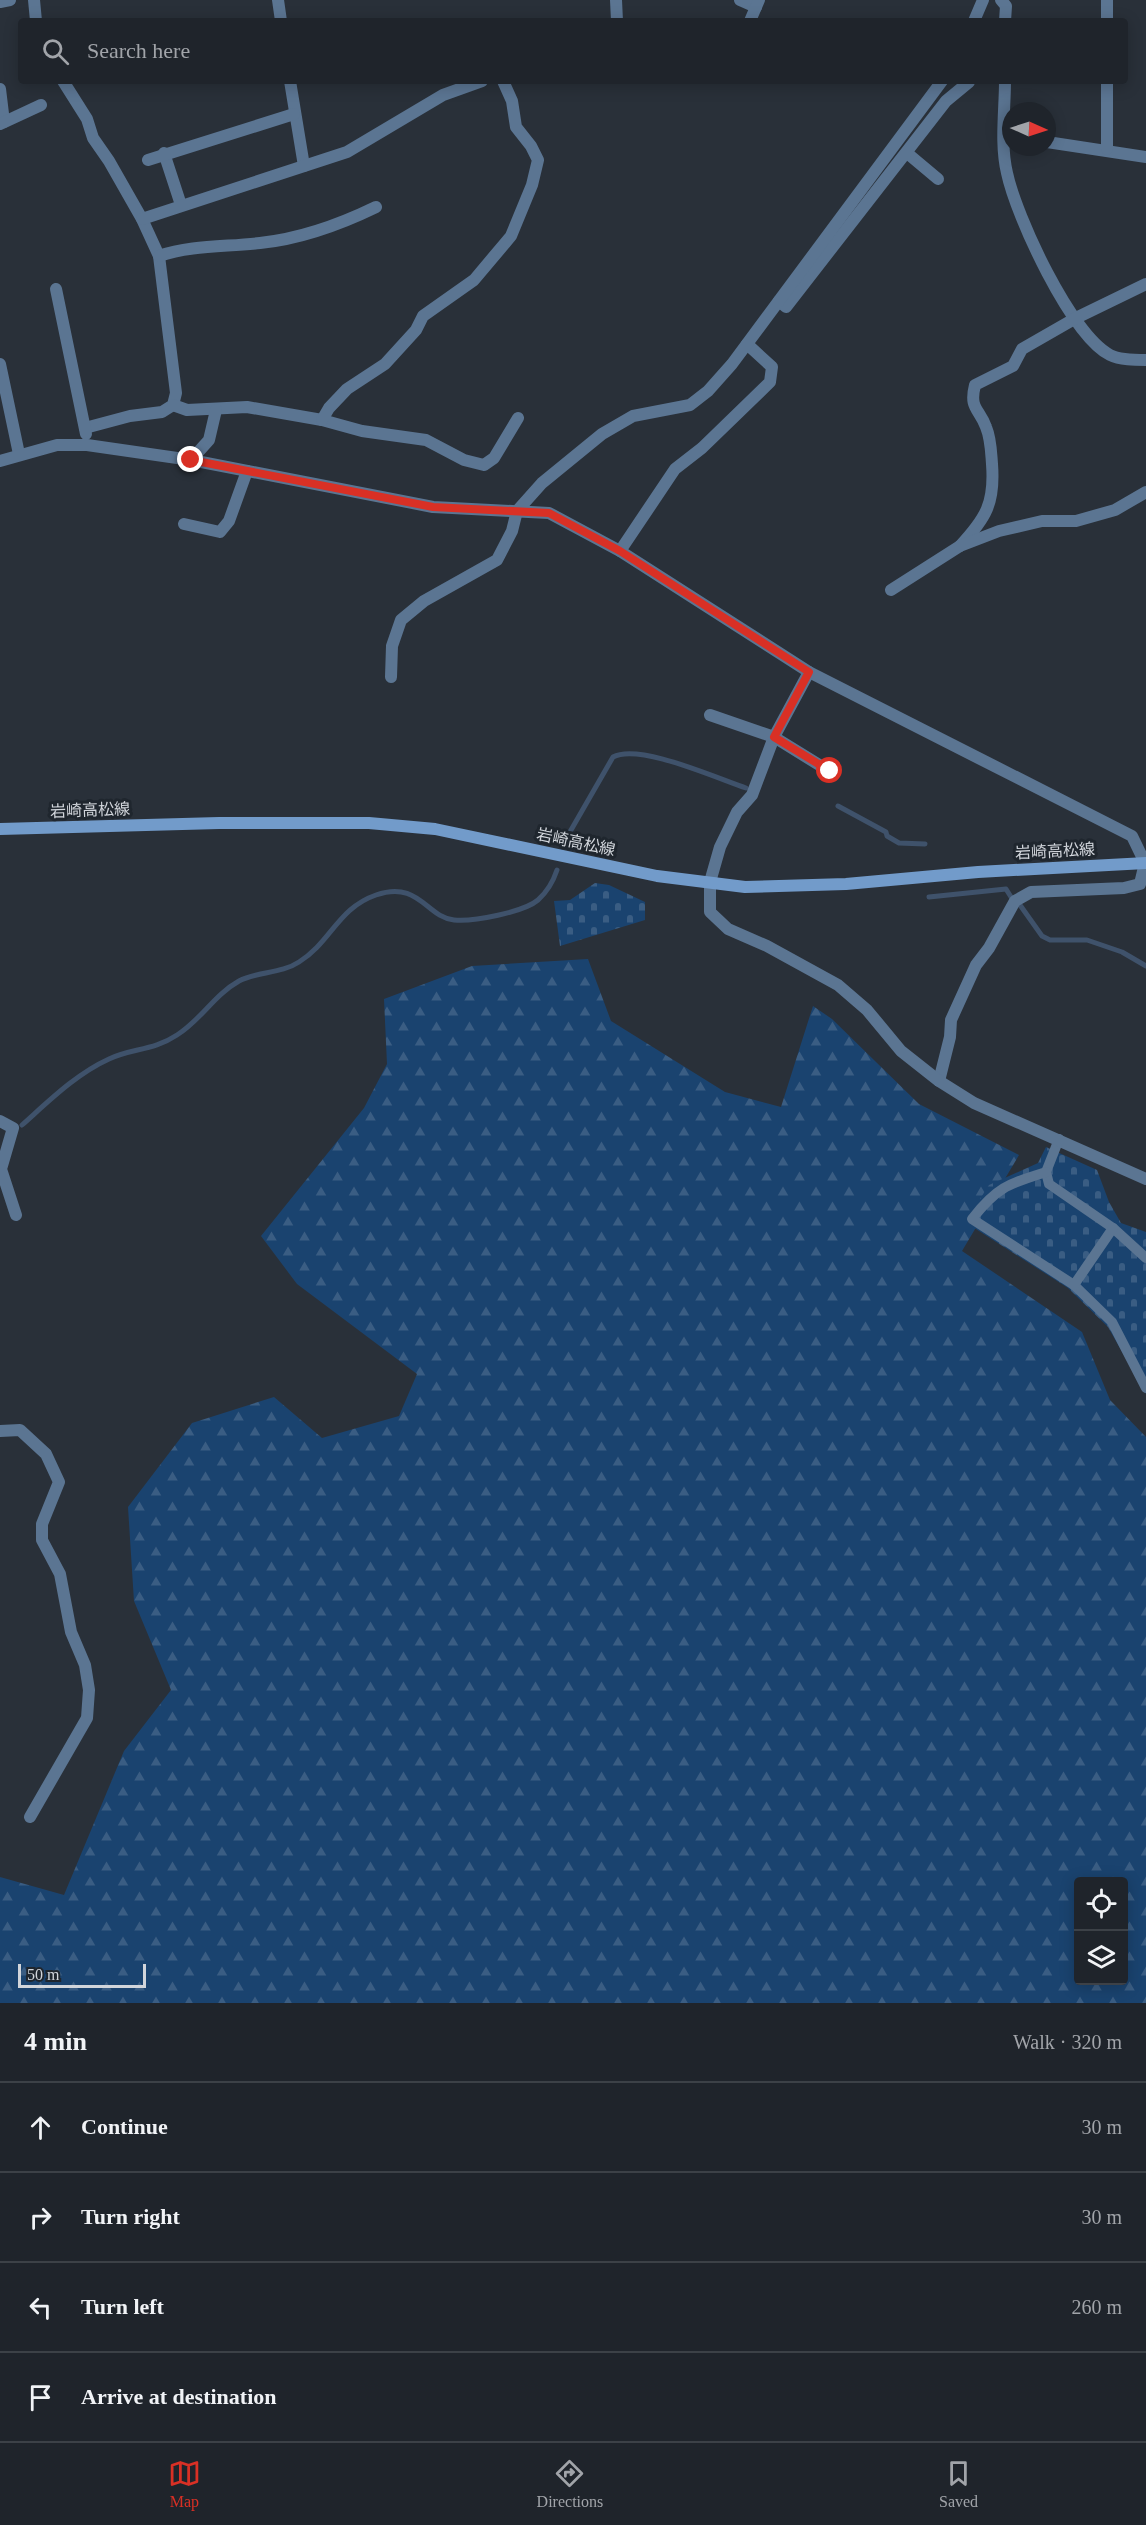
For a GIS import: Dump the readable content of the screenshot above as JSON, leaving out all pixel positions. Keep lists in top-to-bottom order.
{
  "streets": {
    "main road": ["岩崎高松線"]
  },
  "scale_bar": "50 m",
  "north": "right",
  "page": {
    "search": "Search here",
    "scale": "50 m",
    "heading": ["4 min", "Walk · 320 m"],
    "list": [
      ["Continue", "30 m"],
      ["Turn right", "30 m"],
      ["Turn left", "260 m"],
      "Arrive at destination"
    ],
    "nav": ["Map", "Directions", "Saved"]
  }
}
